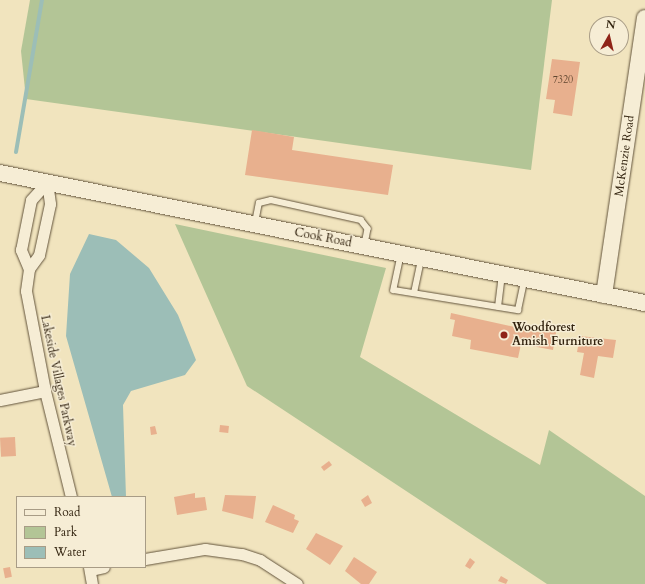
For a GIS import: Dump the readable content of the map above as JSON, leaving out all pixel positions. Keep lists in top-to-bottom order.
{
  "streets": {
    "street": ["McKenzie Road", "Cook Road", "Lakeside Villages Parkway"]
  },
  "crossings": [
    ["McKenzie Road", "Cook Road"],
    ["Cook Road", "Lakeside Villages Parkway"]
  ],
  "places": ["Woodforest Amish Furniture"],
  "house_numbers": ["7320"],
  "legend": ["Road", "Park", "Water"],
  "north": "top"
}
